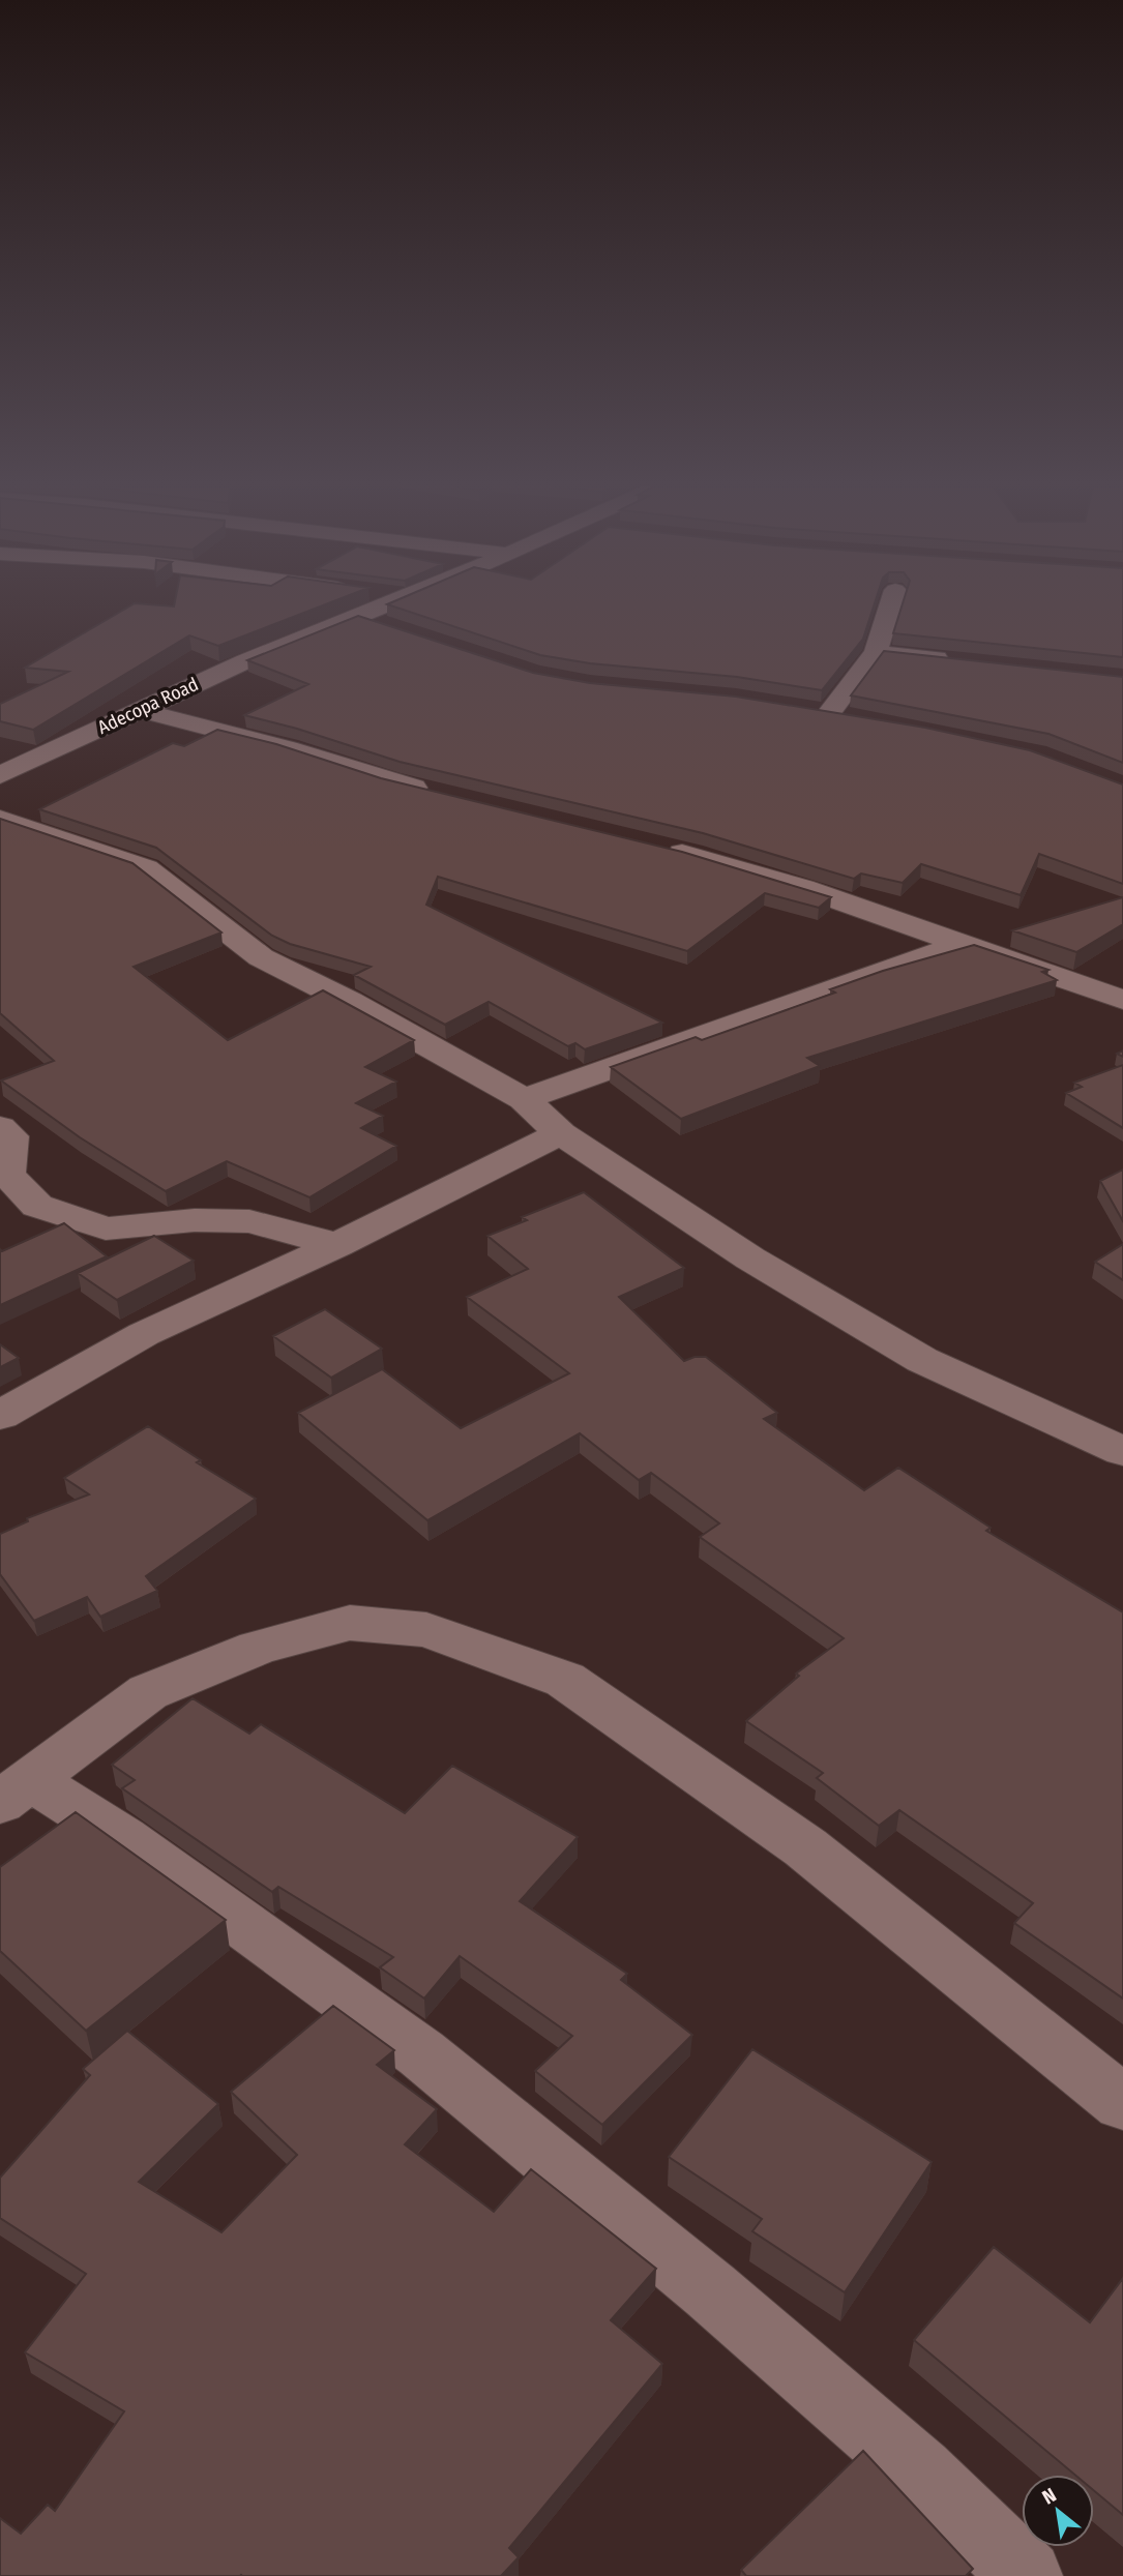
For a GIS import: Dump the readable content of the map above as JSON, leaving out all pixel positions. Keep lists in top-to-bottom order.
{
  "streets": {
    "street": ["Adecopa Road"]
  },
  "north": "top left"
}
